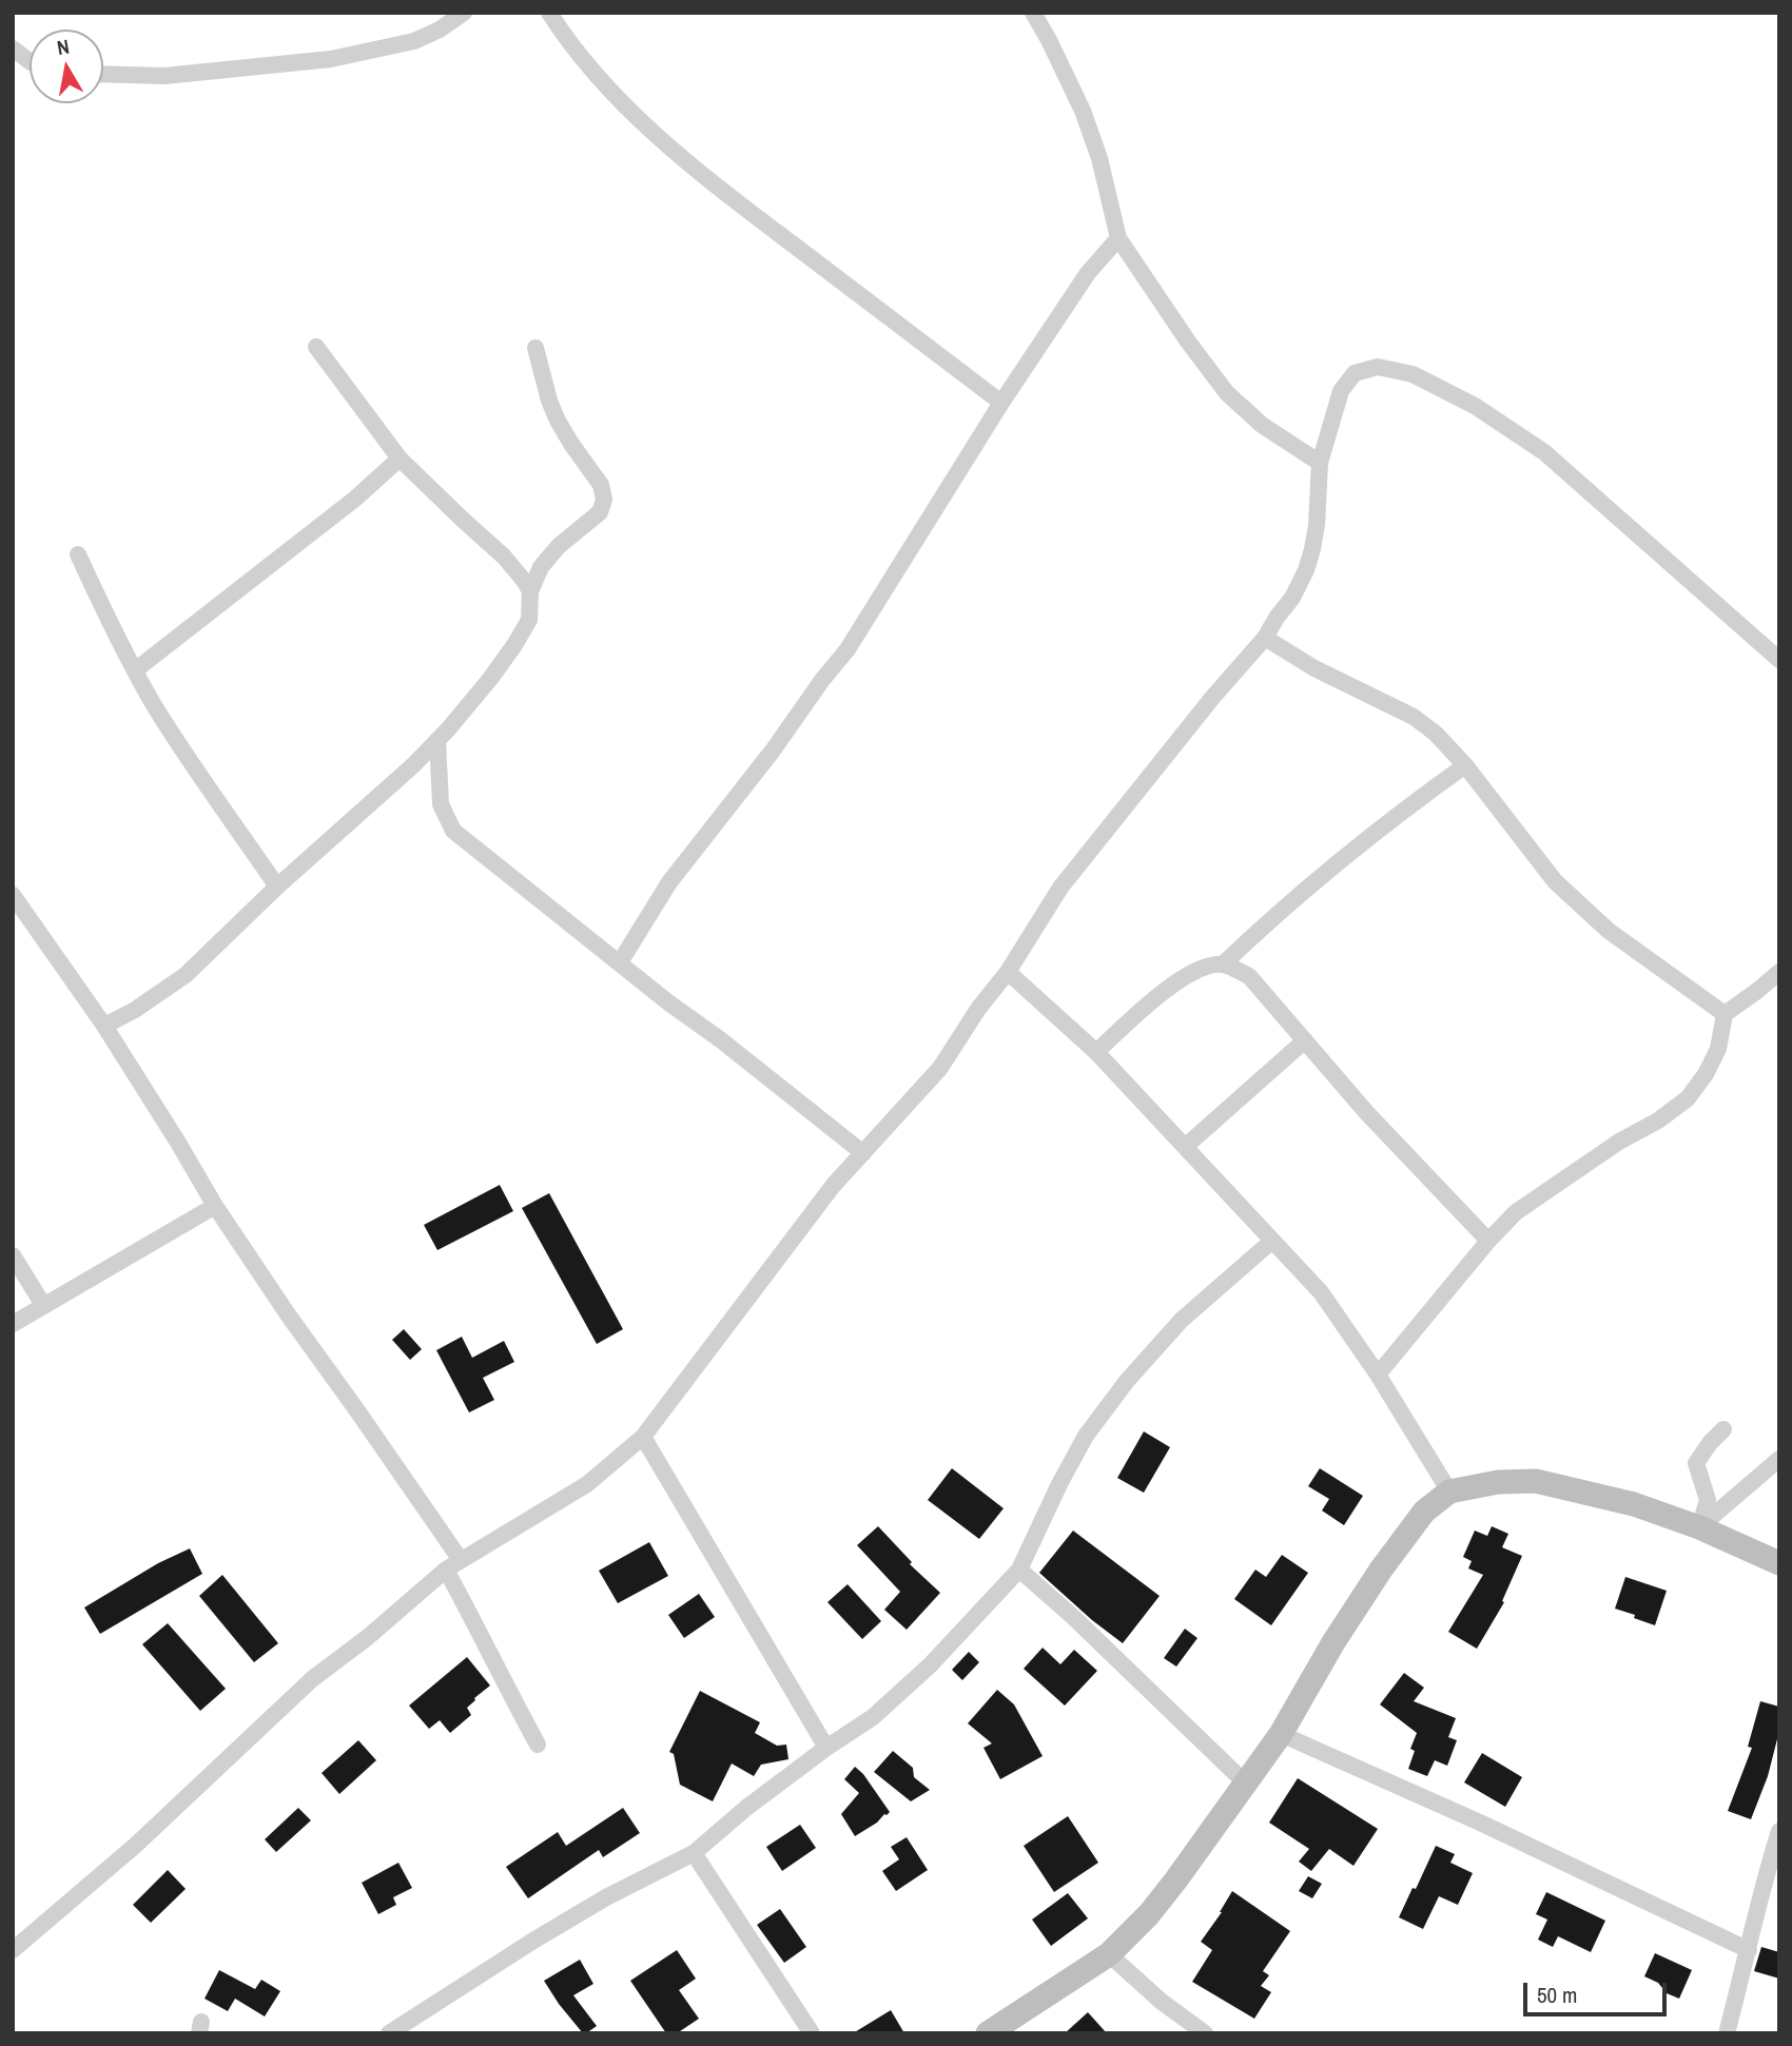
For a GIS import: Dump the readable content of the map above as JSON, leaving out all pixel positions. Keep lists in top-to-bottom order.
{
  "scale_bar": "50 m",
  "north": "top"
}
